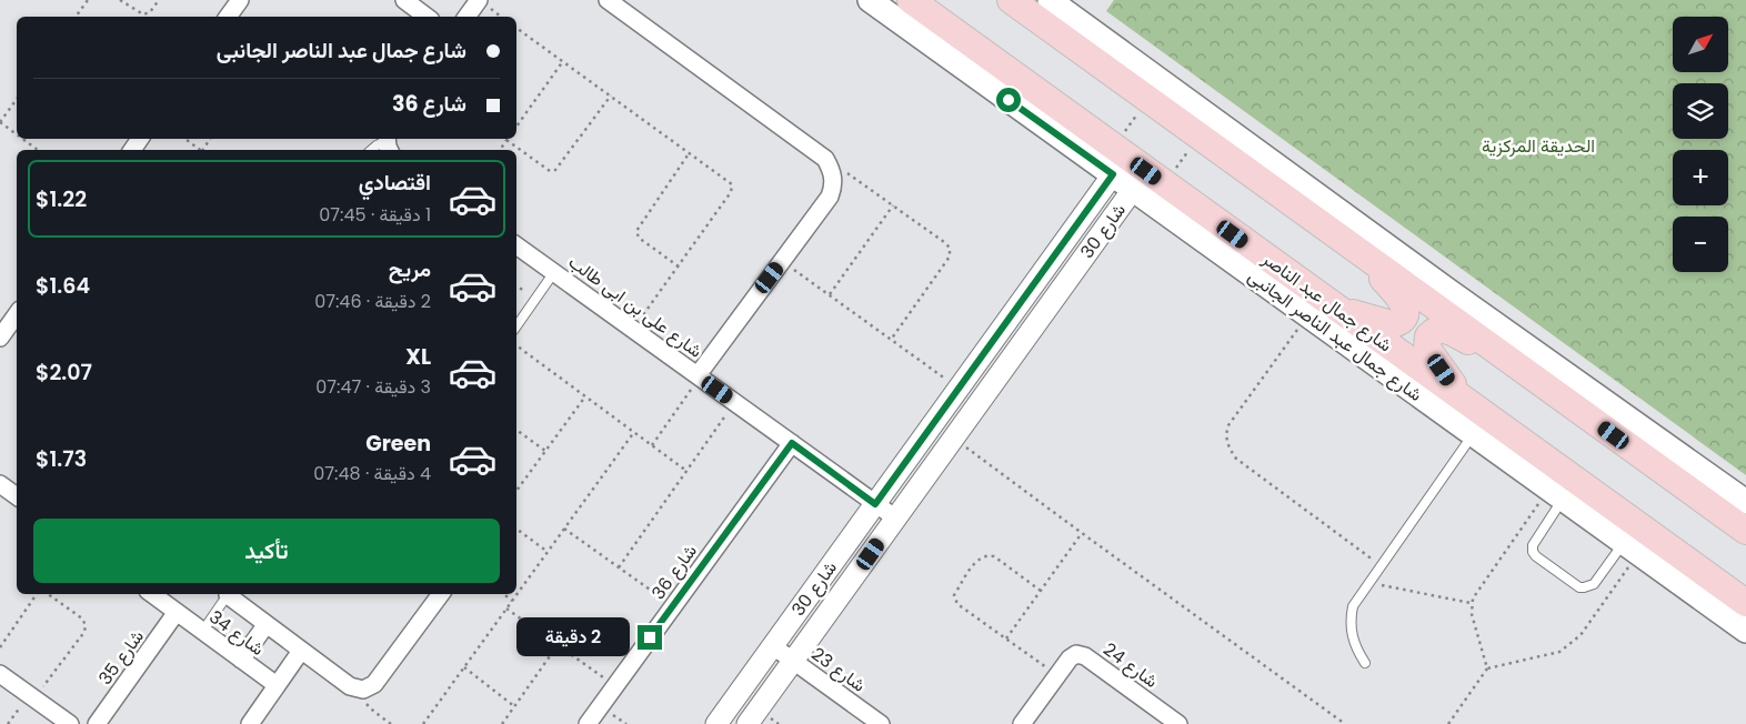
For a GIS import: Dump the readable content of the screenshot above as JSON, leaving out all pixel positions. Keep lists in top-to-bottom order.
{
  "streets": {
    "main road": ["شارع جمال عبد الناصر", "شارع جمال عبد الناصر الجانبى"],
    "street": [
      "شارع 30",
      "شارع على بن ابى طالب",
      "شارع 36",
      "شارع 34",
      "شارع 35",
      "شارع 24",
      "شارع 23"
    ]
  },
  "crossings": [
    ["شارع 30", "شارع جمال عبد الناصر"],
    ["شارع 30", "شارع على بن ابى طالب"],
    ["شارع 30", "شارع جمال عبد الناصر الجانبى"],
    ["شارع 30", "شارع 23"],
    ["شارع جمال عبد الناصر", "شارع جمال عبد الناصر الجانبى"],
    ["شارع على بن ابى طالب", "شارع 36"],
    ["شارع 34", "شارع 35"]
  ],
  "parks": ["الحديقة المركزية"],
  "north": "top right",
  "page": {
    "map_buttons": ["+", "−"],
    "banner": ["شارع جمال عبد الناصر الجانبى", "شارع 36"],
    "list": [
      {
        "name": "اقتصادي",
        "note": "1 دقيقة · 07:45",
        "value": "$1.22"
      },
      {
        "name": "مريح",
        "note": "2 دقيقة · 07:46",
        "value": "$1.64"
      },
      {
        "name": "XL",
        "note": "3 دقيقة · 07:47",
        "value": "$2.07"
      },
      {
        "name": "Green",
        "note": "4 دقيقة · 07:48",
        "value": "$1.73"
      }
    ],
    "buttons": "تأكيد",
    "bubble": "2 دقيقة"
  }
}
